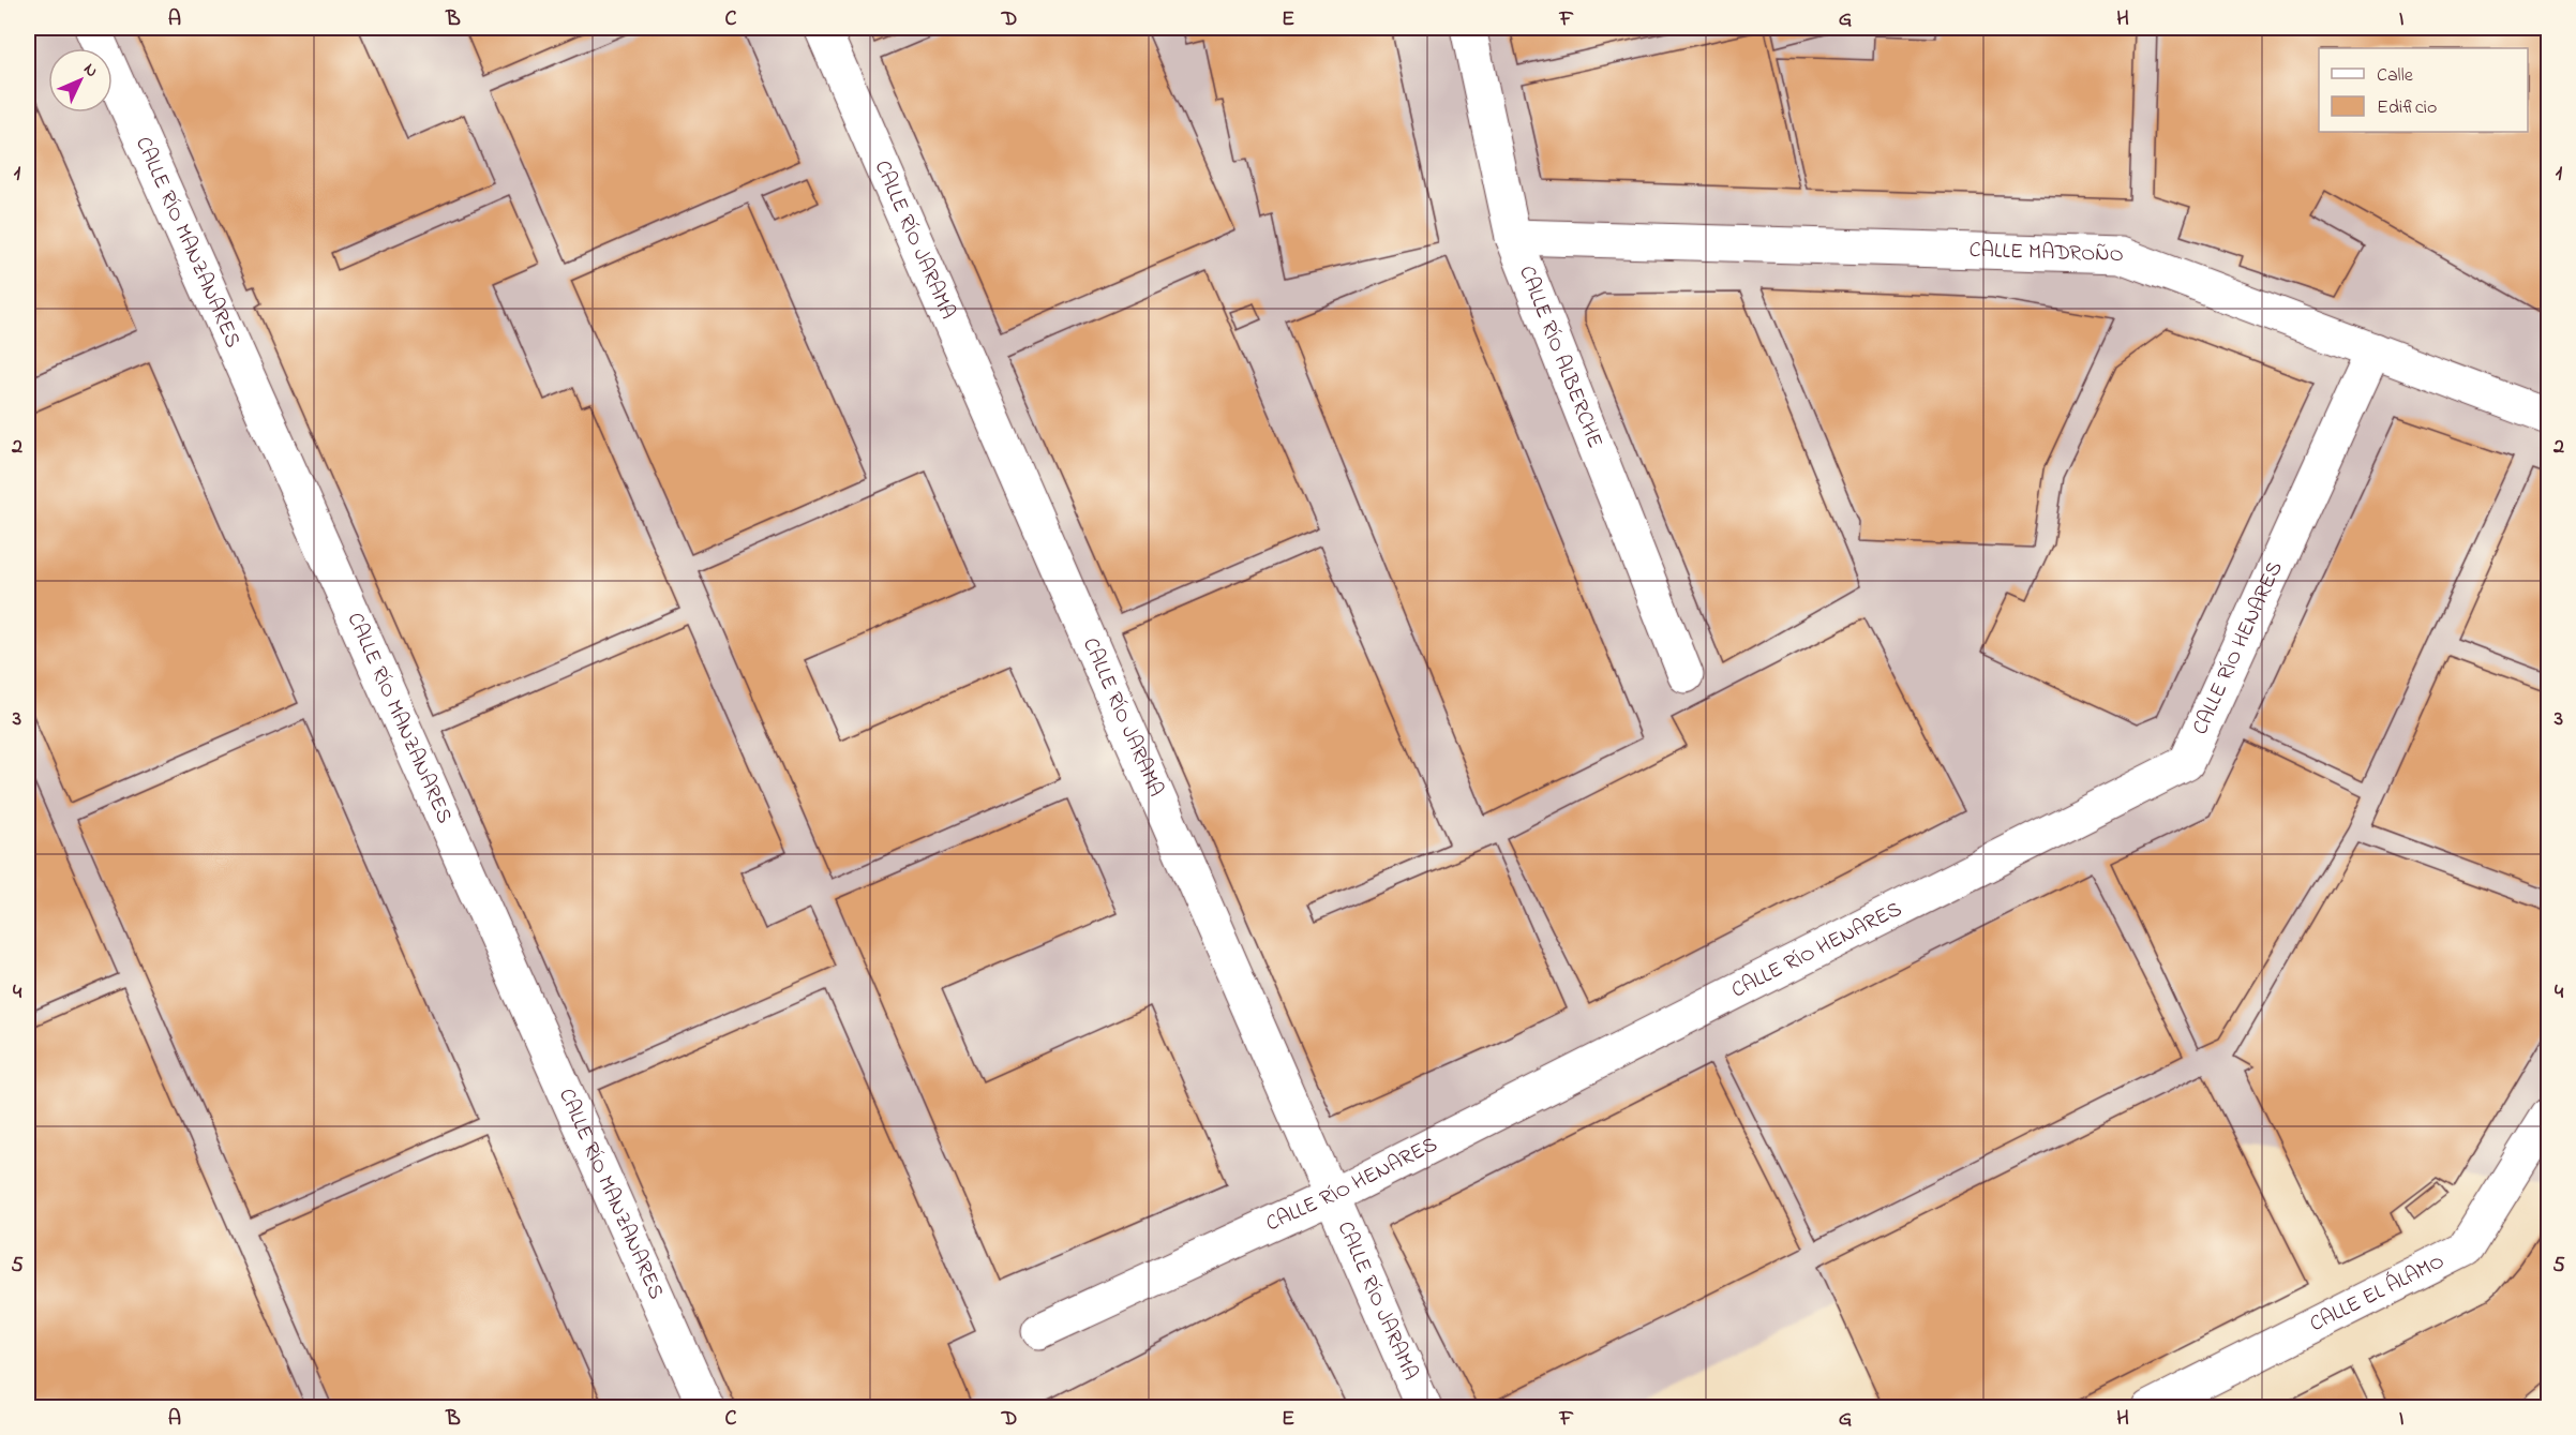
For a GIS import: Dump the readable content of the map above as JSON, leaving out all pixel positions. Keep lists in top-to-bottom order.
{
  "streets": {
    "street": [
      "CALLE RÍO JARAMA",
      "CALLE RÍO MANZANARES",
      "CALLE MADROÑO",
      "CALLE RÍO ALBERCHE",
      "CALLE RÍO HENARES",
      "CALLE EL ÁLAMO"
    ]
  },
  "crossings": [
    ["CALLE RÍO JARAMA", "CALLE RÍO HENARES"],
    ["CALLE MADROÑO", "CALLE RÍO ALBERCHE"],
    ["CALLE MADROÑO", "CALLE RÍO HENARES"]
  ],
  "legend": ["Calle", "Edificio"],
  "north": "top right",
  "grid": {
    "columns": [
      "A",
      "B",
      "C",
      "D",
      "E",
      "F",
      "G",
      "H",
      "I"
    ],
    "rows": [
      "1",
      "2",
      "3",
      "4",
      "5"
    ]
  }
}
